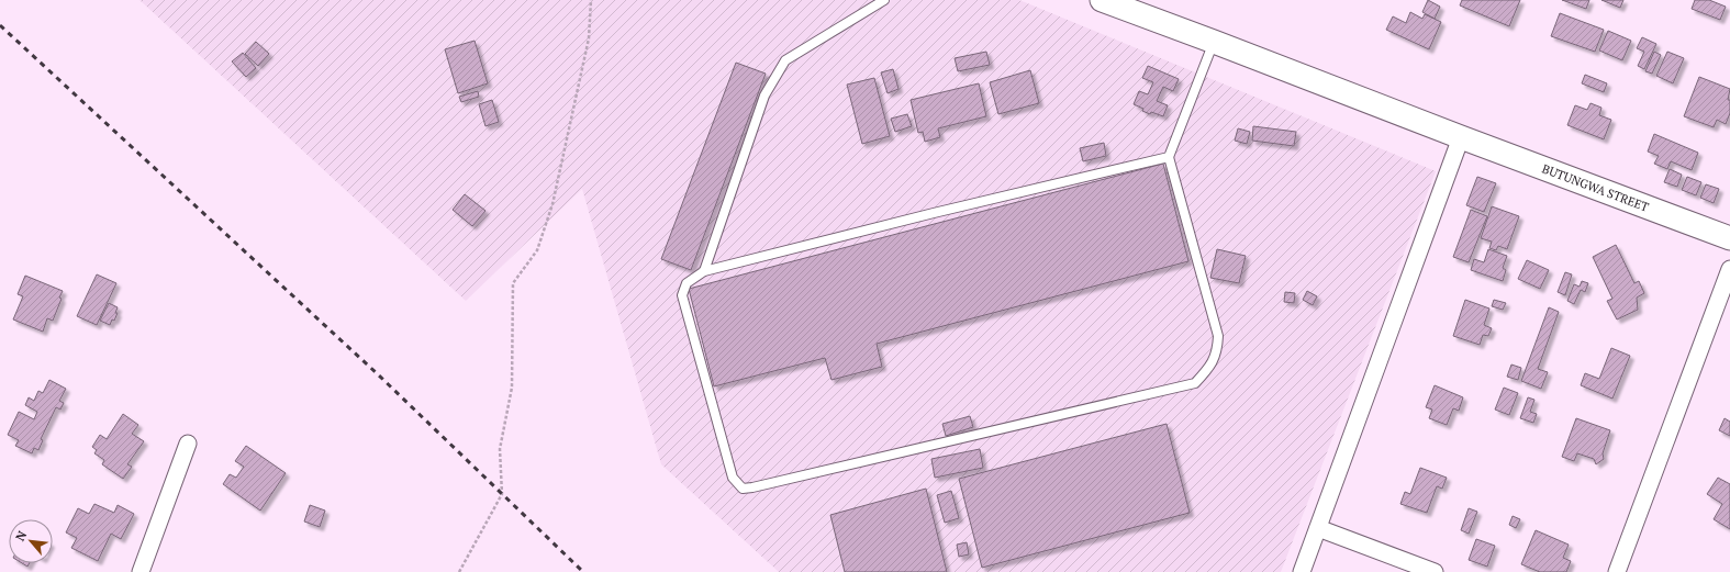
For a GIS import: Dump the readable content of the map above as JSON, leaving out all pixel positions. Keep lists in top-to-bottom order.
{
  "streets": {
    "main road": ["BUTUNGWA STREET"]
  },
  "north": "top left"
}
